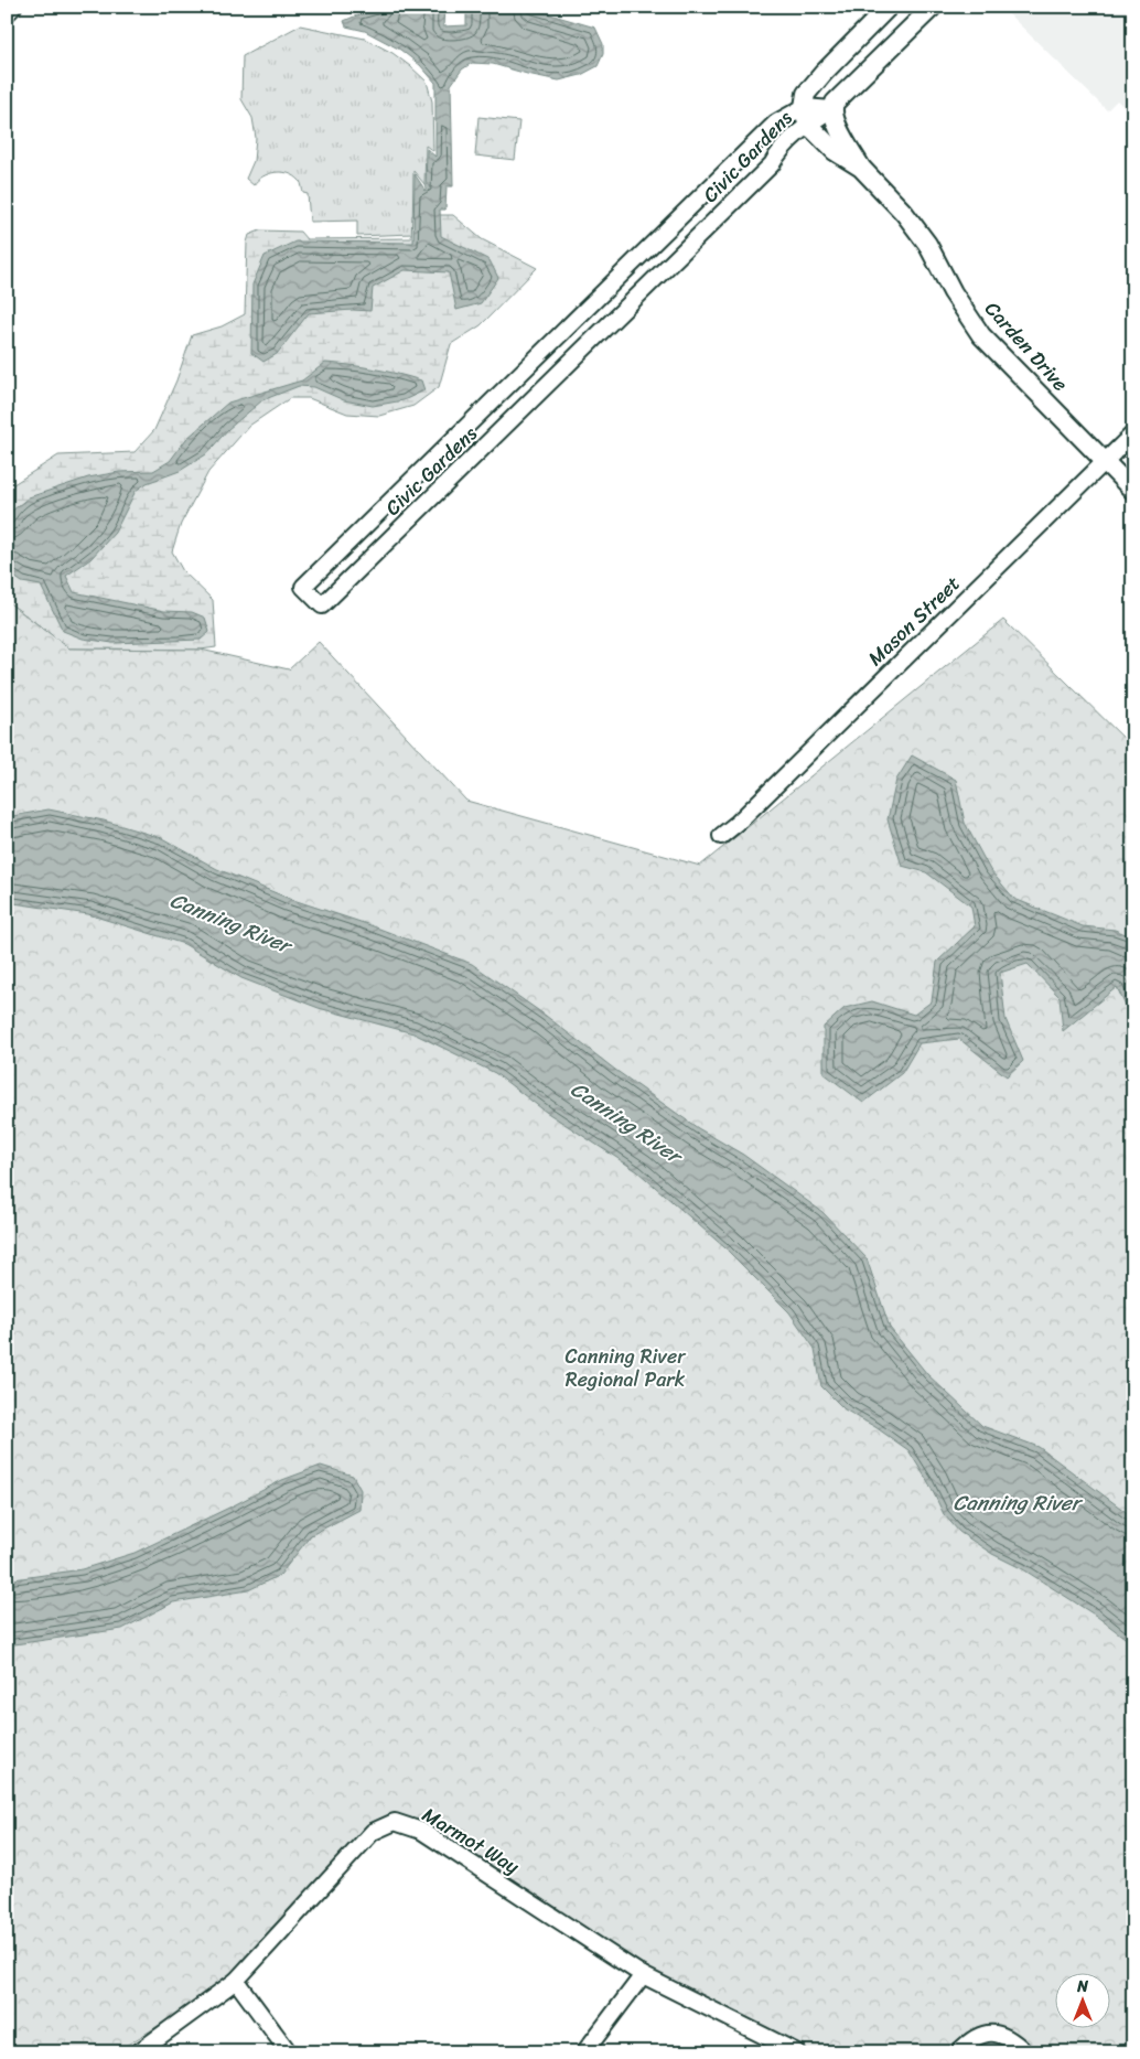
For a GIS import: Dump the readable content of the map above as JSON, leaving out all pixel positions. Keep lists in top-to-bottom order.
{
  "streets": {
    "street": [
      "Civic Gardens",
      "Carden Drive",
      "Mason Street",
      "Marmot Way"
    ]
  },
  "crossings": [
    ["Civic Gardens", "Carden Drive"],
    ["Carden Drive", "Mason Street"]
  ],
  "water": ["Canning River"],
  "parks": ["Canning River Regional Park"],
  "north": "top"
}
